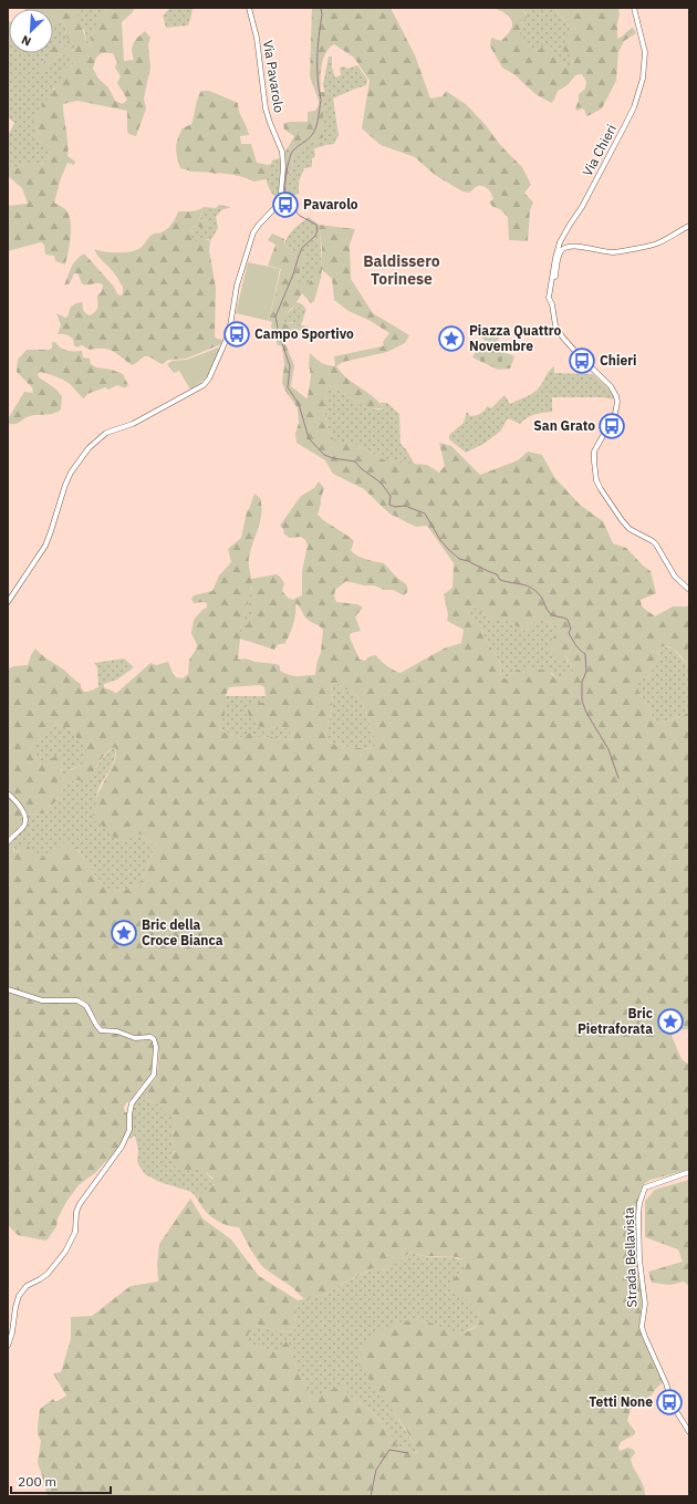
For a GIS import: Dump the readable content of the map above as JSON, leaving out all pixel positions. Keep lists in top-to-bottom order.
{
  "streets": {
    "street": ["Via Pavarolo", "Via Chieri", "Strada Bellavista"]
  },
  "districts": ["Baldissero Torinese"],
  "places": {
    "bus stop": [
      "Pavarolo",
      "Campo Sportivo",
      "Chieri",
      "San Grato",
      "Tetti None"
    ],
    "place": ["Piazza Quattro Novembre", "Bric della Croce Bianca", "Bric Pietraforata"]
  },
  "scale_bar": "200 m",
  "north": "bottom left"
}
